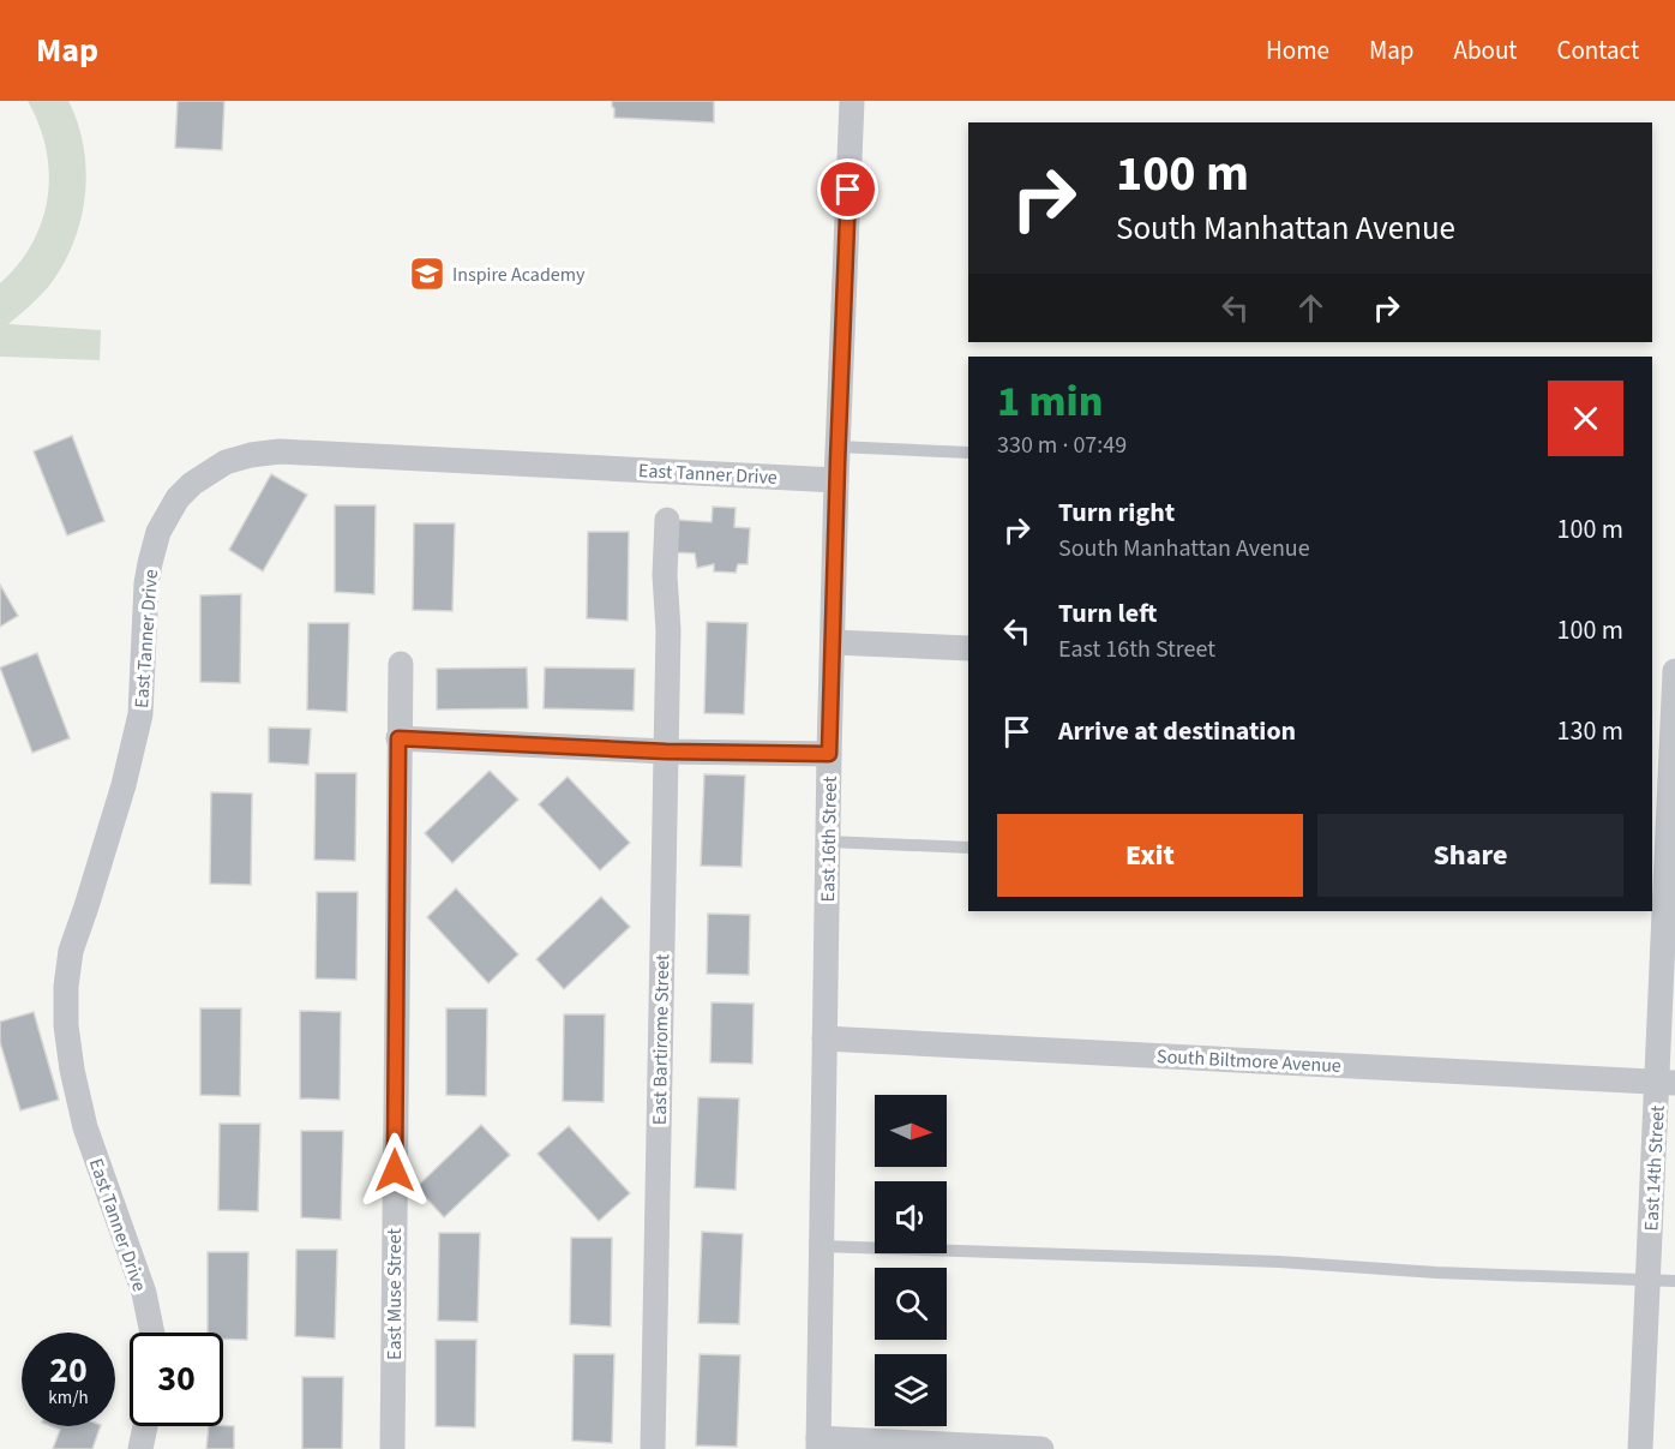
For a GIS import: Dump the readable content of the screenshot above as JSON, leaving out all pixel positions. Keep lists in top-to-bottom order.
{
  "streets": {
    "street": [
      "East Tanner Drive",
      "East 16th Street",
      "East Bartirome Street",
      "South Biltmore Avenue",
      "East 14th Street",
      "East Muse Street"
    ]
  },
  "crossings": [
    ["East Tanner Drive", "East 16th Street"],
    ["East 16th Street", "South Biltmore Avenue"],
    ["South Biltmore Avenue", "East 14th Street"]
  ],
  "places": {
    "school or university": ["Inspire Academy"]
  },
  "north": "right",
  "page": {
    "header": "Map",
    "nav": [
      "Home",
      "Map",
      "About",
      "Contact"
    ],
    "turn": ["100 m", "South Manhattan Avenue"],
    "heading": ["1 min", "330 m · 07:49"],
    "list": [
      {
        "name": "Turn right",
        "note": "South Manhattan Avenue",
        "value": "100 m"
      },
      {
        "name": "Turn left",
        "note": "East 16th Street",
        "value": "100 m"
      },
      {
        "name": "Arrive at destination",
        "value": "130 m"
      }
    ],
    "buttons": ["Exit", "Share"],
    "speed": "20 km/h",
    "limit": "30"
  }
}
